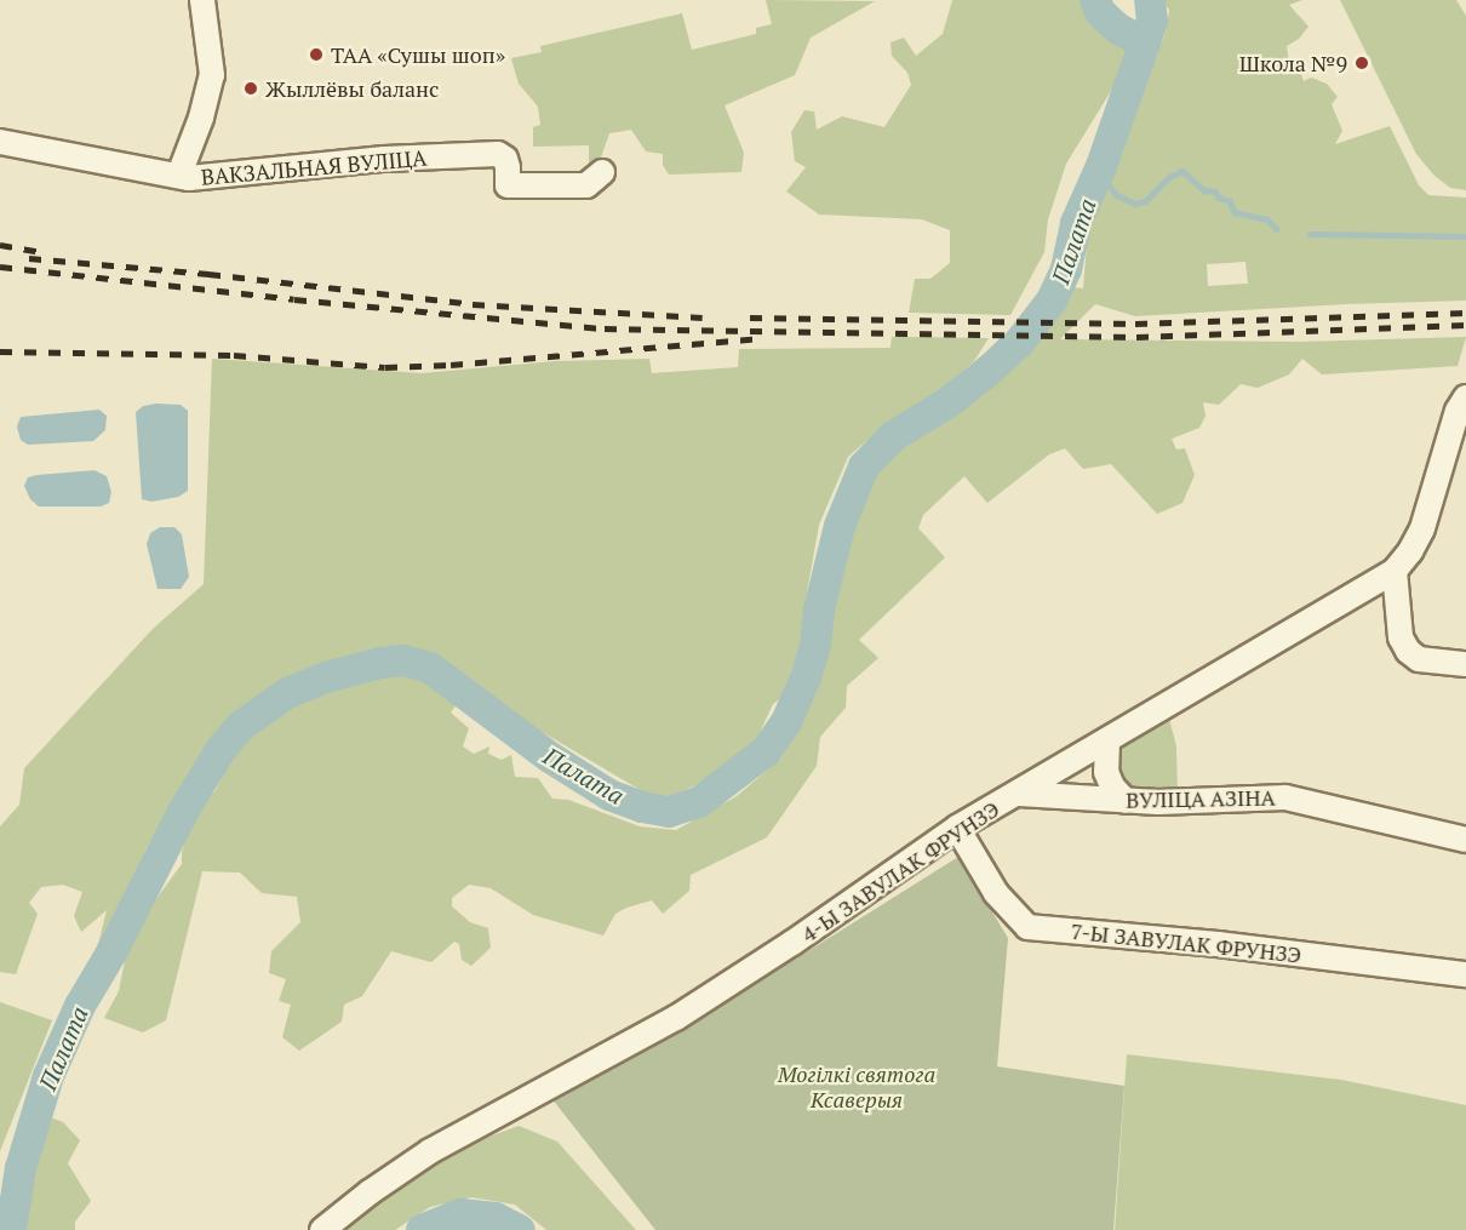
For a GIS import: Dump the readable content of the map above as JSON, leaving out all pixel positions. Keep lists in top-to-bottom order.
{
  "streets": {
    "street": [
      "ВАКЗАЛЬНАЯ ВУЛІЦА",
      "ВУЛІЦА АЗІНА",
      "4-Ы ЗАВУЛАК ФРУНЗЭ",
      "7-Ы ЗАВУЛАК ФРУНЗЭ"
    ]
  },
  "crossings": [
    ["ВУЛІЦА АЗІНА", "4-Ы ЗАВУЛАК ФРУНЗЭ"],
    ["4-Ы ЗАВУЛАК ФРУНЗЭ", "7-Ы ЗАВУЛАК ФРУНЗЭ"]
  ],
  "water": ["Палата"],
  "parks": ["Могілкі святога Ксаверыя"],
  "places": ["ТАА «Сушы шоп»", "Школа №9", "Жыллёвы баланс"]
}
